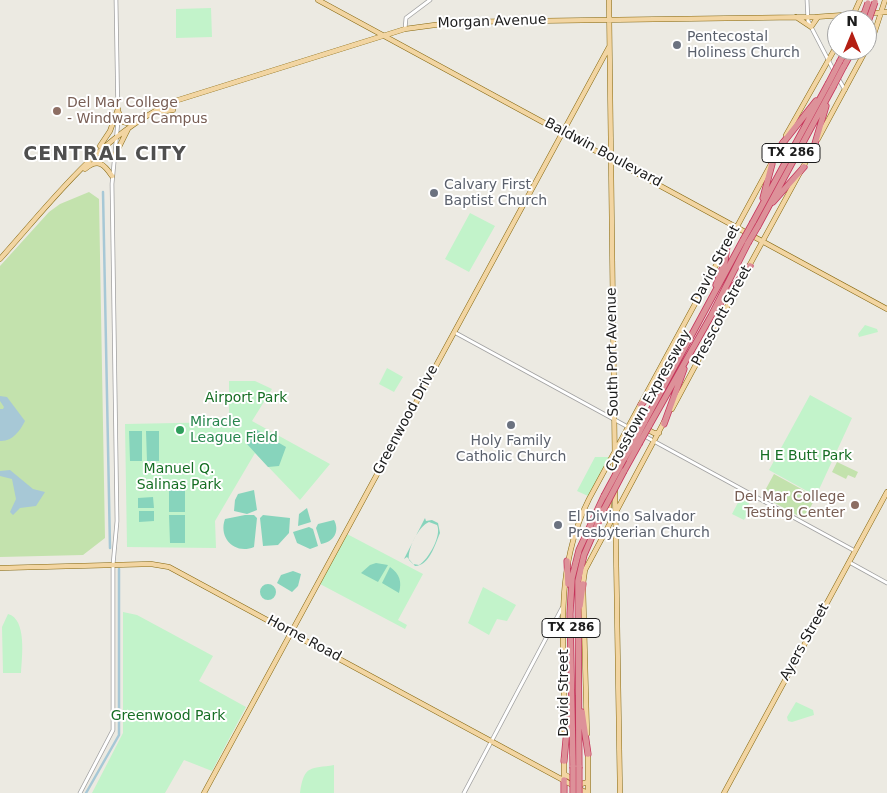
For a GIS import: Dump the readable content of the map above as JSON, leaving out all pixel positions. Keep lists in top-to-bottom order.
{
  "streets": {
    "highway": ["TX 286", "Crosstown Expressway"],
    "main road": [
      "Morgan Avenue",
      "Baldwin Boulevard",
      "David Street",
      "Presscott Street",
      "South Port Avenue",
      "Greenwood Drive",
      "Horne Road",
      "Ayers Street"
    ]
  },
  "crossings": [
    ["Morgan Avenue", "Baldwin Boulevard"],
    ["Morgan Avenue", "South Port Avenue"],
    ["Baldwin Boulevard", "David Street"],
    ["Baldwin Boulevard", "Presscott Street"],
    ["Baldwin Boulevard", "South Port Avenue"],
    ["Baldwin Boulevard", "Greenwood Drive"],
    ["David Street", "South Port Avenue"],
    ["David Street", "Horne Road"],
    ["Presscott Street", "South Port Avenue"],
    ["South Port Avenue", "Greenwood Drive"],
    ["Greenwood Drive", "Horne Road"]
  ],
  "districts": ["CENTRAL CITY"],
  "parks": [
    "Airport Park",
    "H E Butt Park",
    "Manuel Q. Salinas Park",
    "Greenwood Park"
  ],
  "places": [
    "Pentecostal Holiness Church",
    "Del Mar College - Windward Campus",
    "Calvary First Baptist Church",
    "Holy Family Catholic Church",
    "Miracle League Field",
    "Del Mar College Testing Center",
    "El Divino Salvador Presbyterian Church"
  ],
  "north": "top"
}
